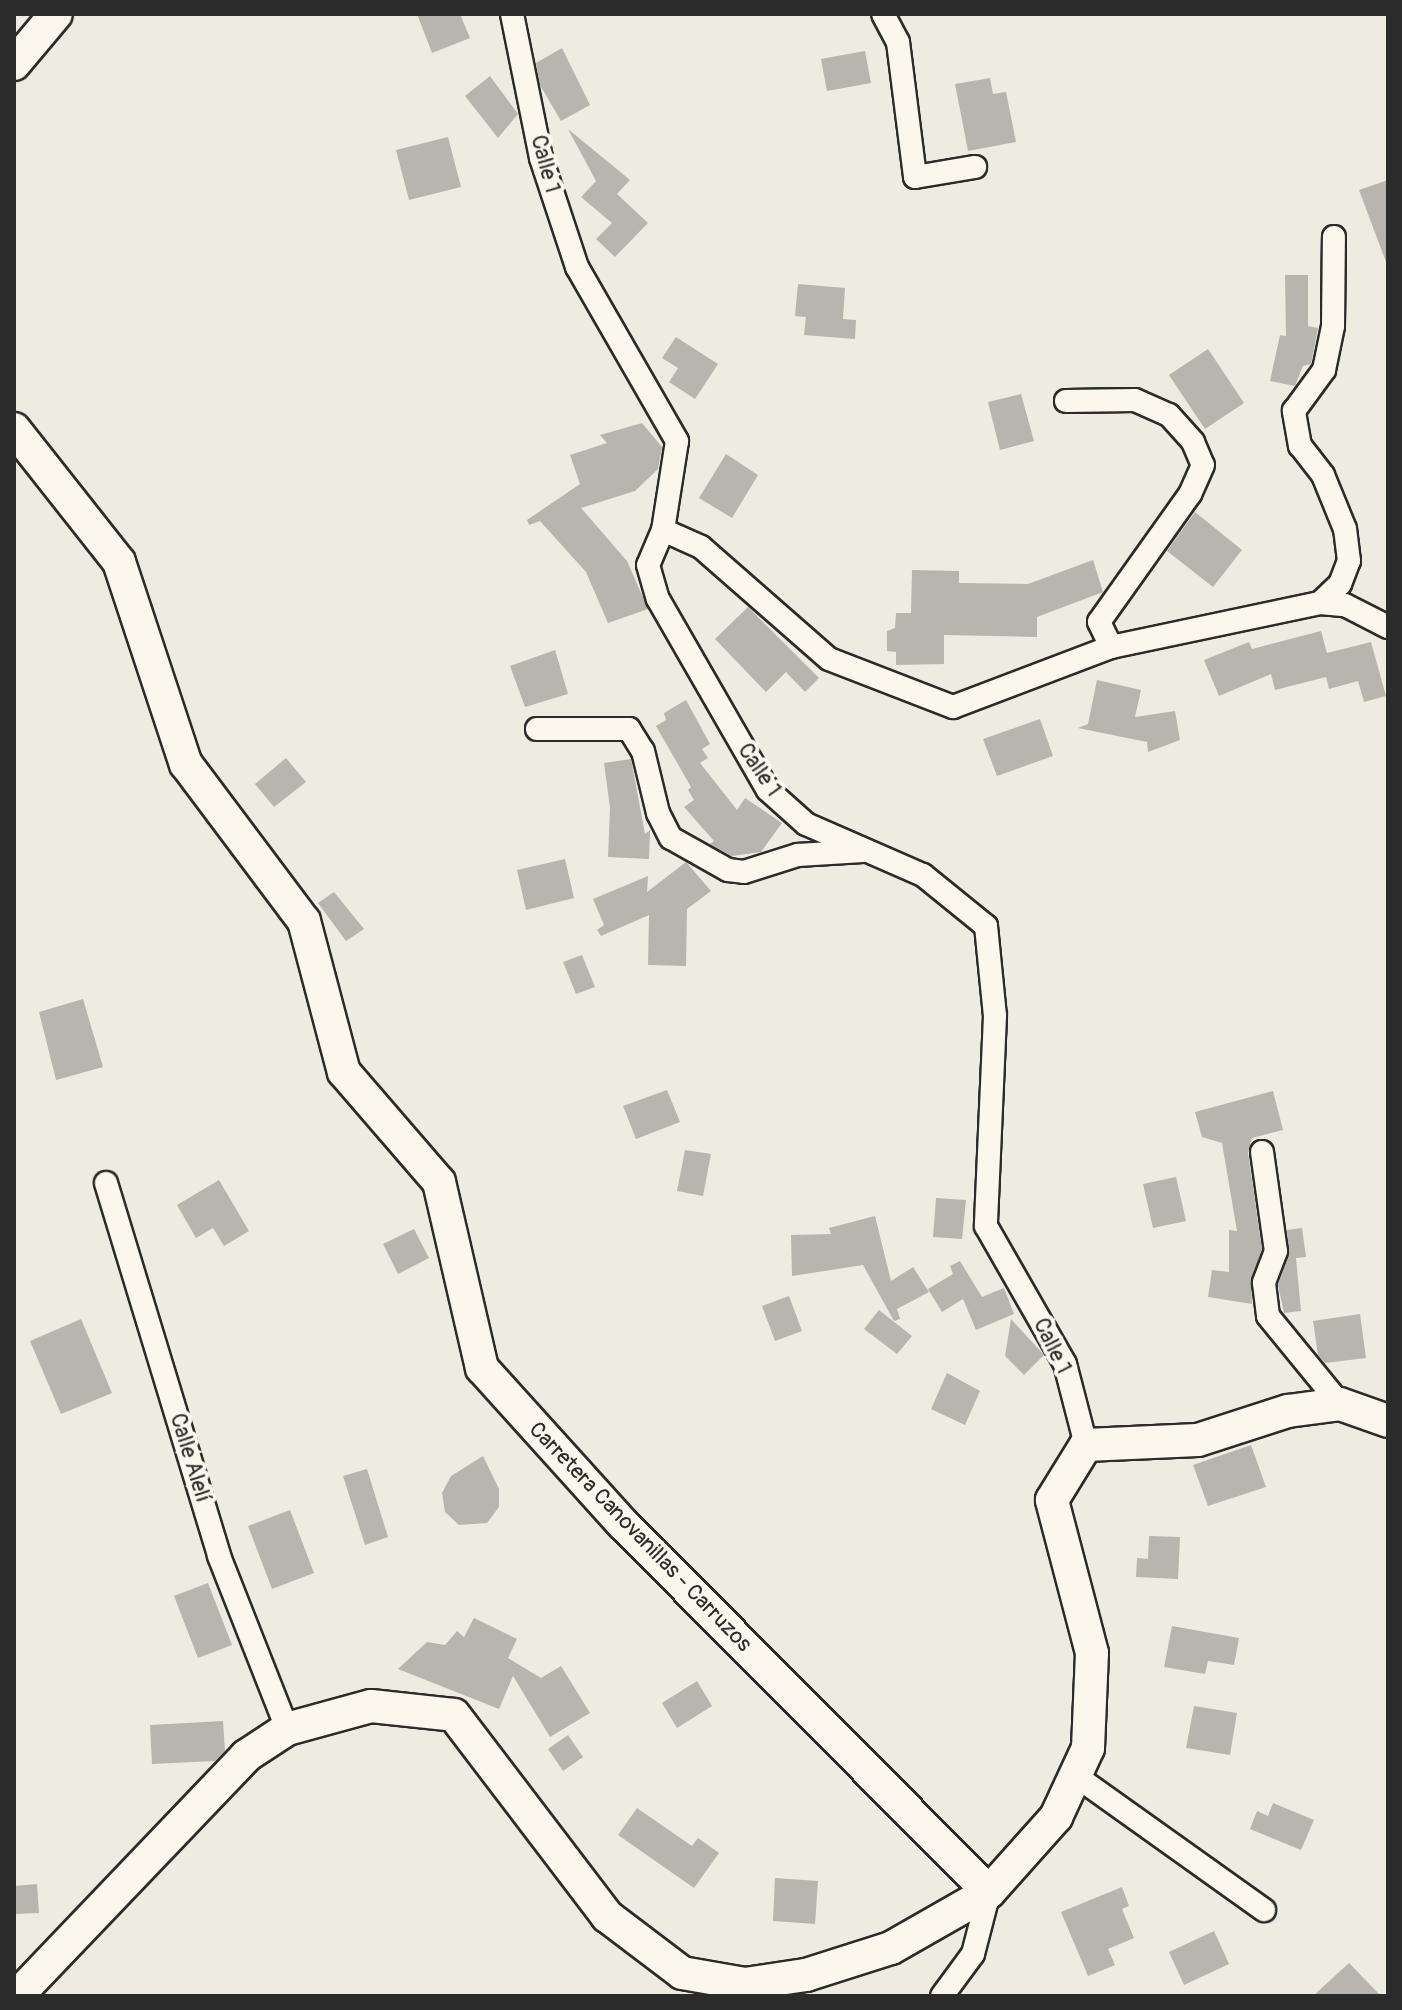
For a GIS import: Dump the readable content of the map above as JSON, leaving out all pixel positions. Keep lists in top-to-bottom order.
{
  "streets": {
    "street": ["Calle 1", "Calle Alelí", "Carretera Canovanillas - Carruzos"]
  }
}
